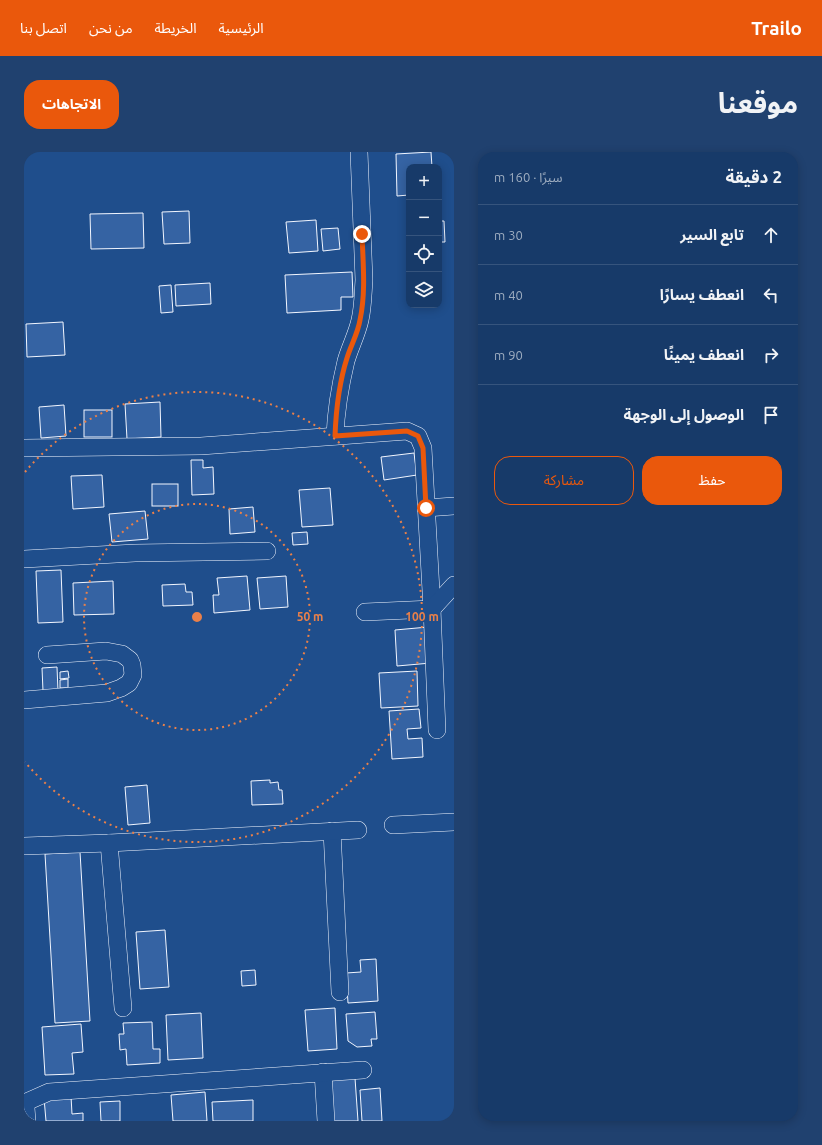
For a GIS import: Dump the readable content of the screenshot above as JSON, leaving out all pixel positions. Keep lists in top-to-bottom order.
{
  "page": {
    "header": "Trailo",
    "nav": [
      "الرئيسية",
      "الخريطة",
      "من نحن",
      "اتصل بنا"
    ],
    "title": "موقعنا",
    "buttons": [
      "الاتجاهات",
      ["حفظ", "مشاركة"]
    ],
    "heading": ["2 دقيقة", "سيرًا · 160 m"],
    "map_buttons": ["+", "−"],
    "list": [
      ["تابع السير", "30 m"],
      ["انعطف يسارًا", "40 m"],
      ["انعطف يمينًا", "90 m"],
      "الوصول إلى الوجهة"
    ]
  },
  "rings": ["50 m", "100 m"]
}
